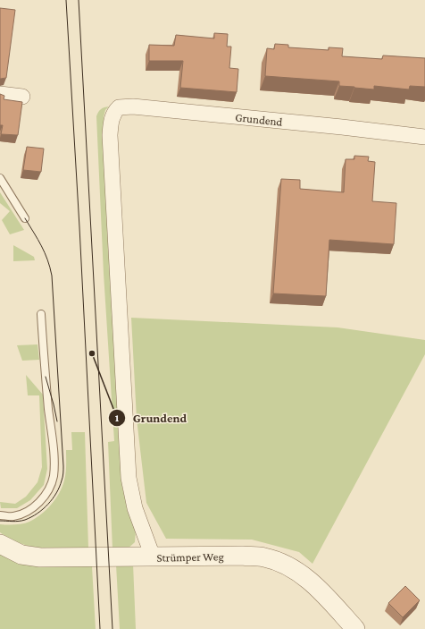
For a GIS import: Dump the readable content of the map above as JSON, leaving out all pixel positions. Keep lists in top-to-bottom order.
{
  "streets": {
    "street": ["Grundend", "Strümper Weg"]
  },
  "crossings": [
    ["Grundend", "Strümper Weg"]
  ],
  "places": ["Grundend"]
}
